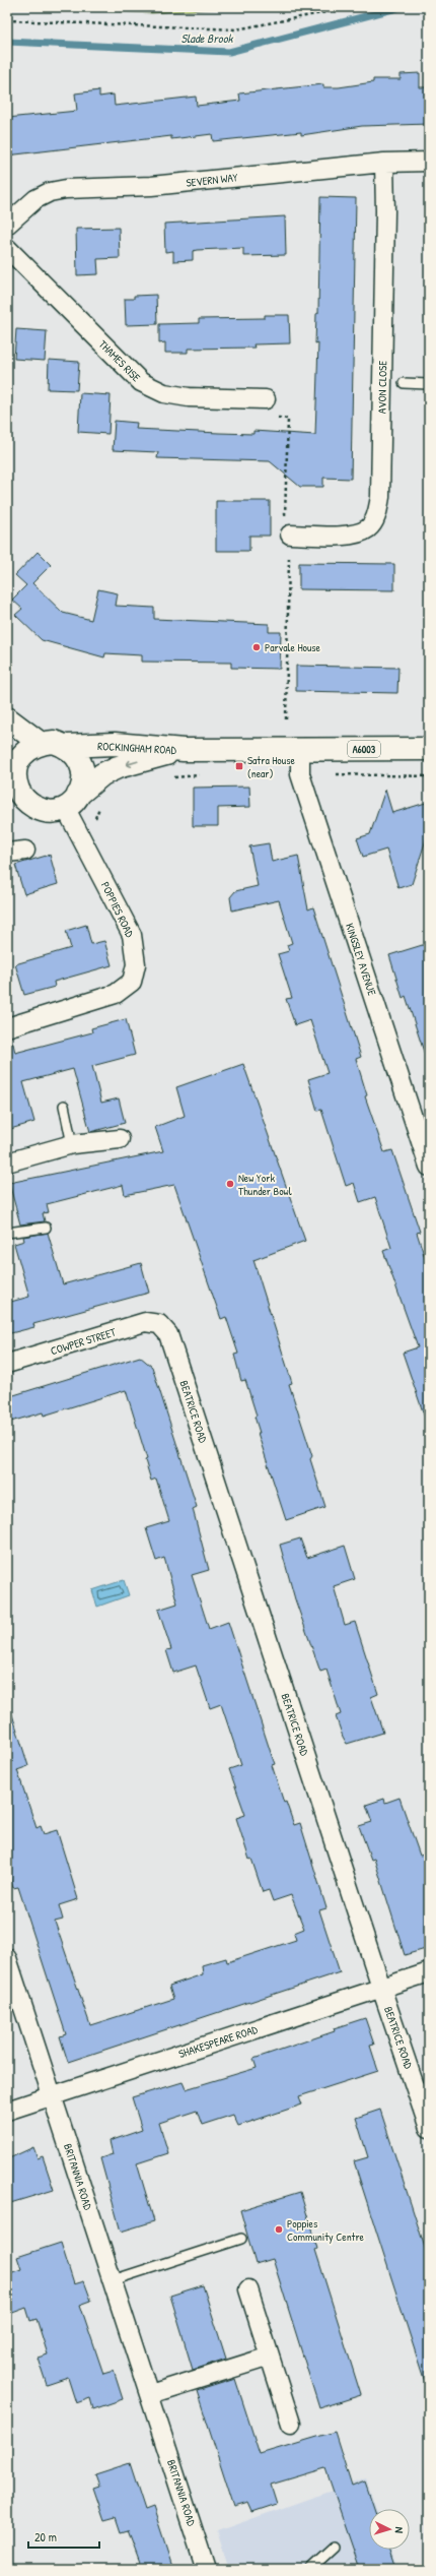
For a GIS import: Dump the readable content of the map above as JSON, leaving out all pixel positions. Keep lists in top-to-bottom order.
{
  "streets": {
    "main road": ["ROCKINGHAM ROAD", "A6003"],
    "street": [
      "SEVERN WAY",
      "THAMES RISE",
      "AVON CLOSE",
      "POPPIES ROAD",
      "KINGSLEY AVENUE",
      "COWPER STREET",
      "BEATRICE ROAD",
      "SHAKESPEARE ROAD",
      "BRITANNIA ROAD"
    ]
  },
  "crossings": [
    ["SEVERN WAY", "AVON CLOSE"],
    ["ROCKINGHAM ROAD", "POPPIES ROAD"],
    ["ROCKINGHAM ROAD", "KINGSLEY AVENUE"],
    ["COWPER STREET", "BEATRICE ROAD"],
    ["BEATRICE ROAD", "SHAKESPEARE ROAD"],
    ["SHAKESPEARE ROAD", "BRITANNIA ROAD"]
  ],
  "water": ["Slade Brook"],
  "places": {
    "other": ["Parvale House", "New York Thunder Bowl", "Poppies Community Centre"],
    "transit": ["Satra House (near)"]
  },
  "scale_bar": "20 m",
  "north": "right"
}
